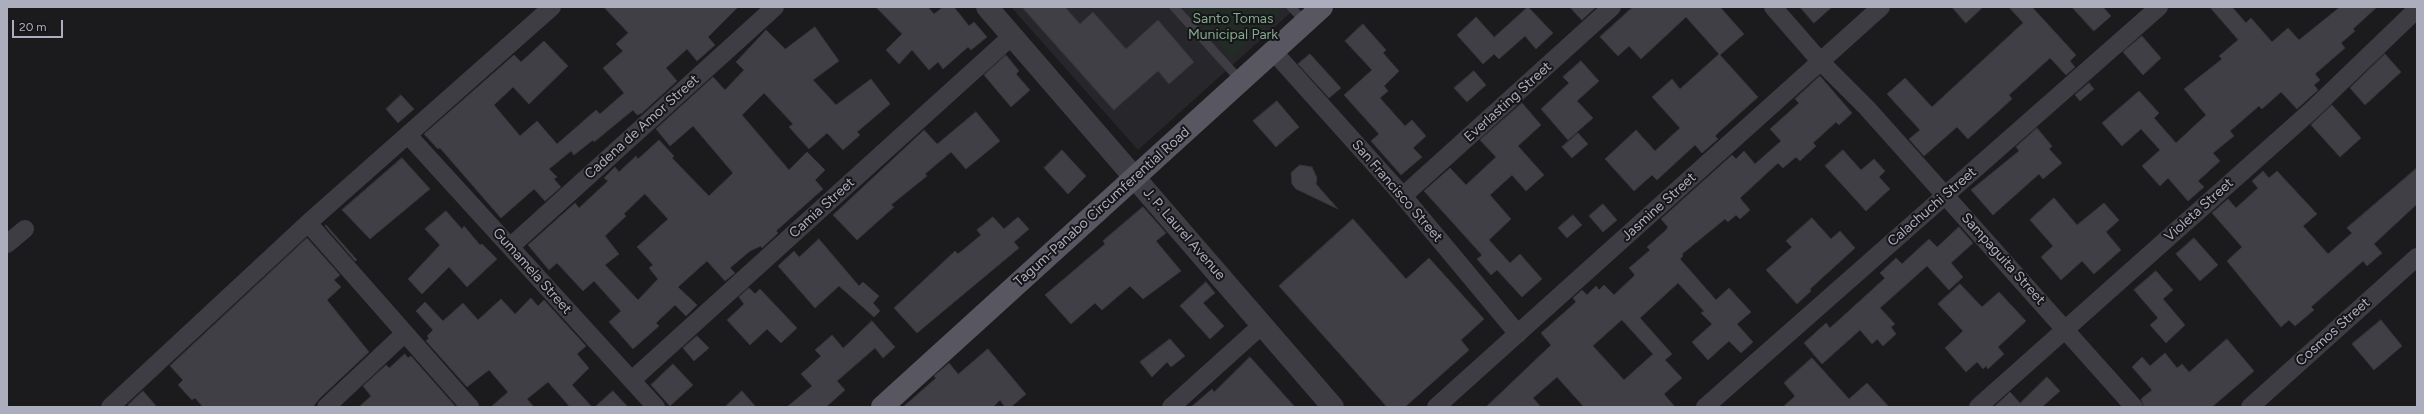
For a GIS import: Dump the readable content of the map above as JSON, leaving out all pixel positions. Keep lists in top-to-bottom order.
{
  "streets": {
    "main road": ["Tagum-Panabo Circumferential Road"],
    "street": [
      "Everlasting Street",
      "Cadena de Amor Street",
      "San Francisco Street",
      "Jasmine Street",
      "Calachuchi Street",
      "Camia Street",
      "Violeta Street",
      "J. P. Laurel Avenue",
      "Sampaguita Street",
      "Gumamela Street",
      "Cosmos Street"
    ]
  },
  "crossings": [
    ["Everlasting Street", "San Francisco Street"],
    ["Cadena de Amor Street", "Gumamela Street"],
    ["San Francisco Street", "Tagum-Panabo Circumferential Road"],
    ["San Francisco Street", "Jasmine Street"],
    ["Tagum-Panabo Circumferential Road", "J. P. Laurel Avenue"],
    ["Jasmine Street", "Sampaguita Street"],
    ["Calachuchi Street", "Sampaguita Street"],
    ["Camia Street", "J. P. Laurel Avenue"],
    ["Camia Street", "Gumamela Street"],
    ["Violeta Street", "Sampaguita Street"]
  ],
  "parks": ["Santo Tomas Municipal Park"],
  "scale_bar": "20 m"
}
